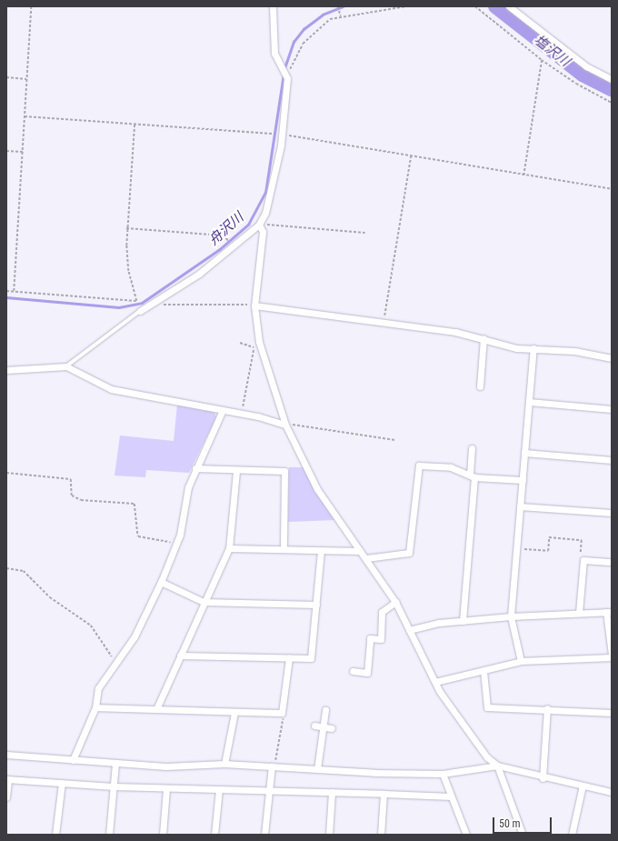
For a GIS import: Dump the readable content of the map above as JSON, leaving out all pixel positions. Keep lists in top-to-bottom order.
{
  "water": ["塩沢川", "舟沢川"],
  "scale_bar": "50 m"
}
